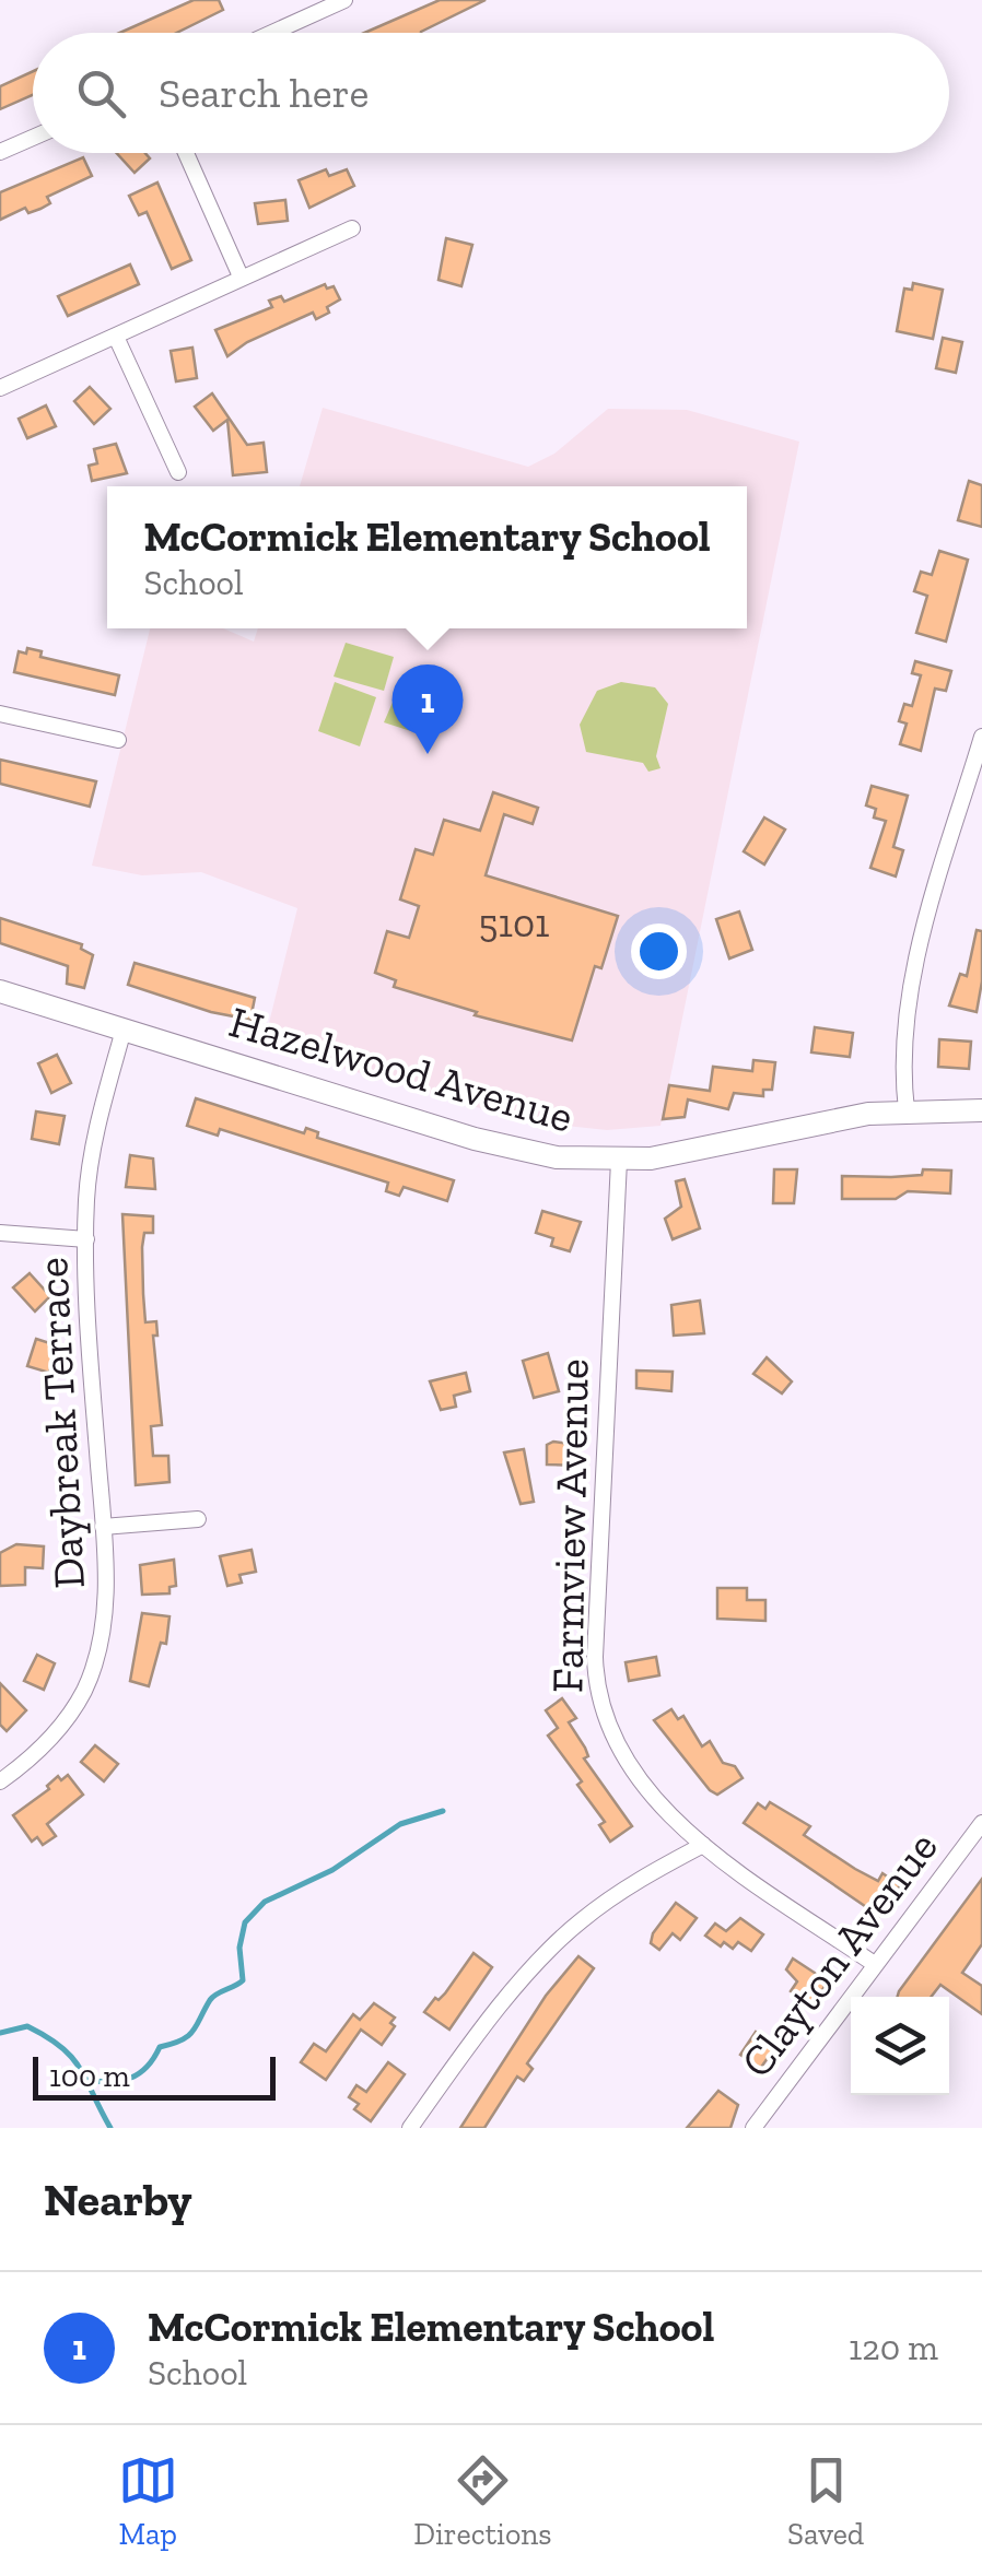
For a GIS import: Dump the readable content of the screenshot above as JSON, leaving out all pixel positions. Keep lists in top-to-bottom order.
{
  "streets": {
    "street": [
      "Hazelwood Avenue",
      "Daybreak Terrace",
      "Farmview Avenue",
      "Clayton Avenue"
    ]
  },
  "crossings": [
    ["Hazelwood Avenue", "Daybreak Terrace"],
    ["Hazelwood Avenue", "Farmview Avenue"],
    ["Farmview Avenue", "Clayton Avenue"]
  ],
  "house_numbers": ["5101"],
  "scale_bar": "100 m",
  "page": {
    "search": "Search here",
    "popup": ["McCormick Elementary School", "School"],
    "pins": "1",
    "scale": "100 m",
    "heading": "Nearby",
    "list": [
      {
        "mark": "1",
        "name": "McCormick Elementary School",
        "note": "School",
        "value": "120 m"
      }
    ],
    "nav": ["Map", "Directions", "Saved"]
  }
}
